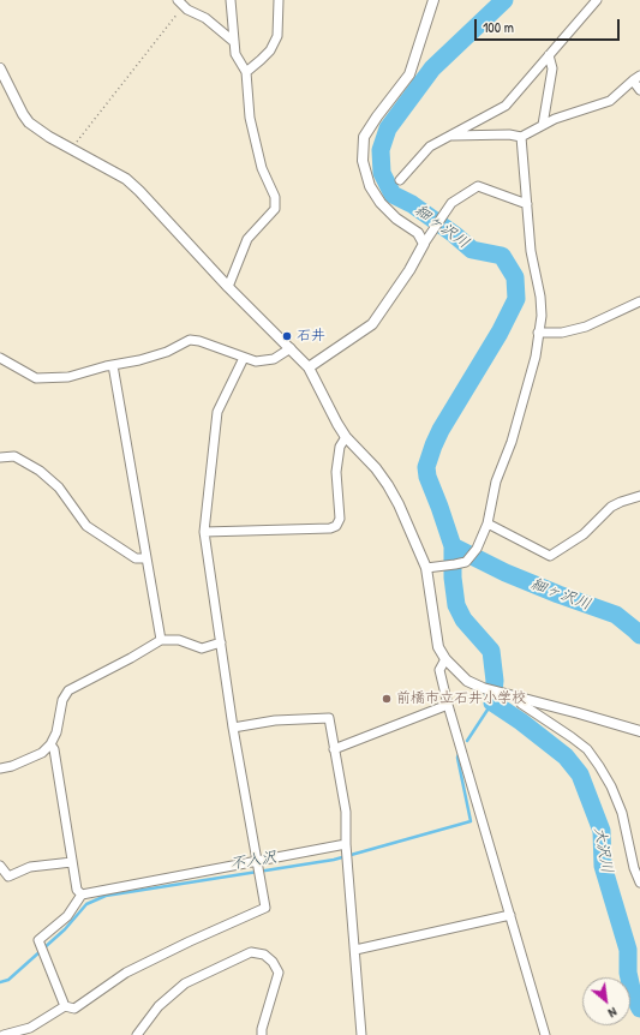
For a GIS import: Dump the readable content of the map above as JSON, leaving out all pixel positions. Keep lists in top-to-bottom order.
{
  "water": ["細ヶ沢川", "大沢川", "不入沢"],
  "places": ["石井", "前橋市立石井小学校"],
  "scale_bar": "100 m",
  "north": "bottom right"
}
